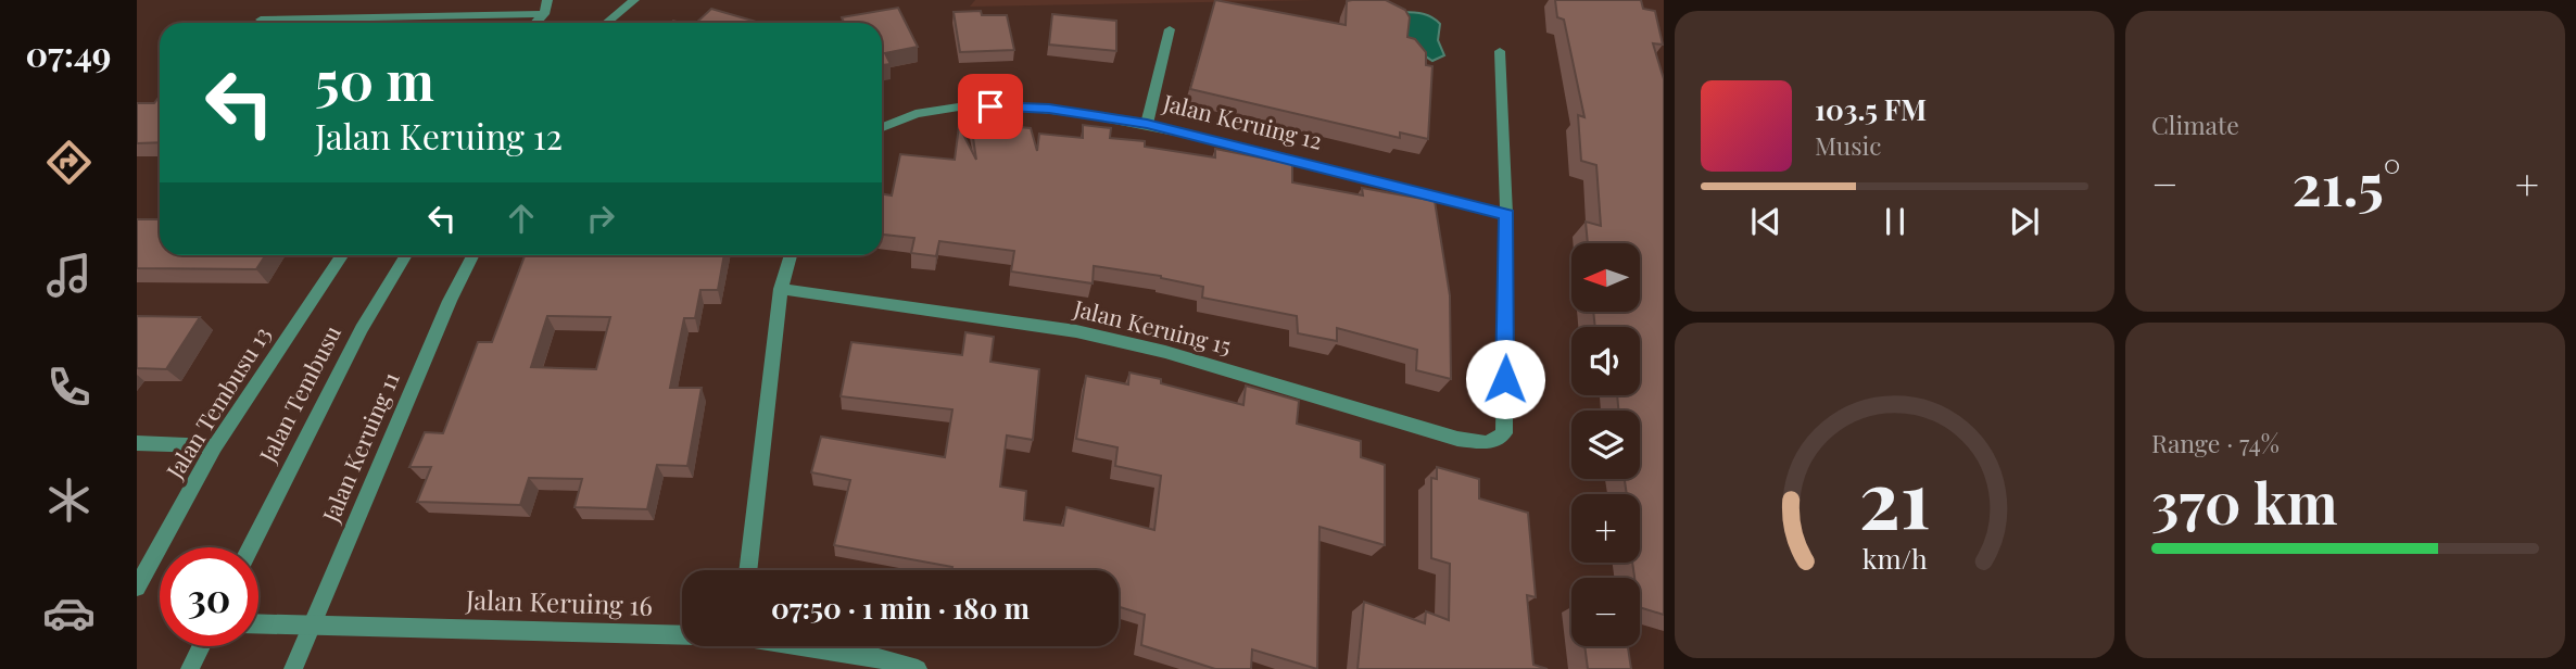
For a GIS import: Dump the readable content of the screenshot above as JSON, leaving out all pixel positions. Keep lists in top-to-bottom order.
{
  "streets": {
    "street": [
      "Jalan Keruing 12",
      "Jalan Keruing 15",
      "Jalan Tembusu",
      "Jalan Tembusu 13",
      "Jalan Keruing 11",
      "Jalan Keruing 16"
    ]
  },
  "crossings": [
    ["Jalan Keruing 12", "Jalan Keruing 15"],
    ["Jalan Keruing 11", "Jalan Keruing 16"]
  ],
  "north": "left",
  "page": {
    "tabs": "07:49",
    "tile": [
      "Climate",
      ["Range · 74%", "370 km"]
    ],
    "turn": ["50 m", "Jalan Keruing 12"],
    "song": ["103.5 FM", "Music"],
    "heat": ["−", "21.5°", "+"],
    "map_buttons": ["+", "−"],
    "limit": "30",
    "trip": "07:50 · 1 min · 180 m",
    "gauge": ["21", "km/h"]
  }
}
